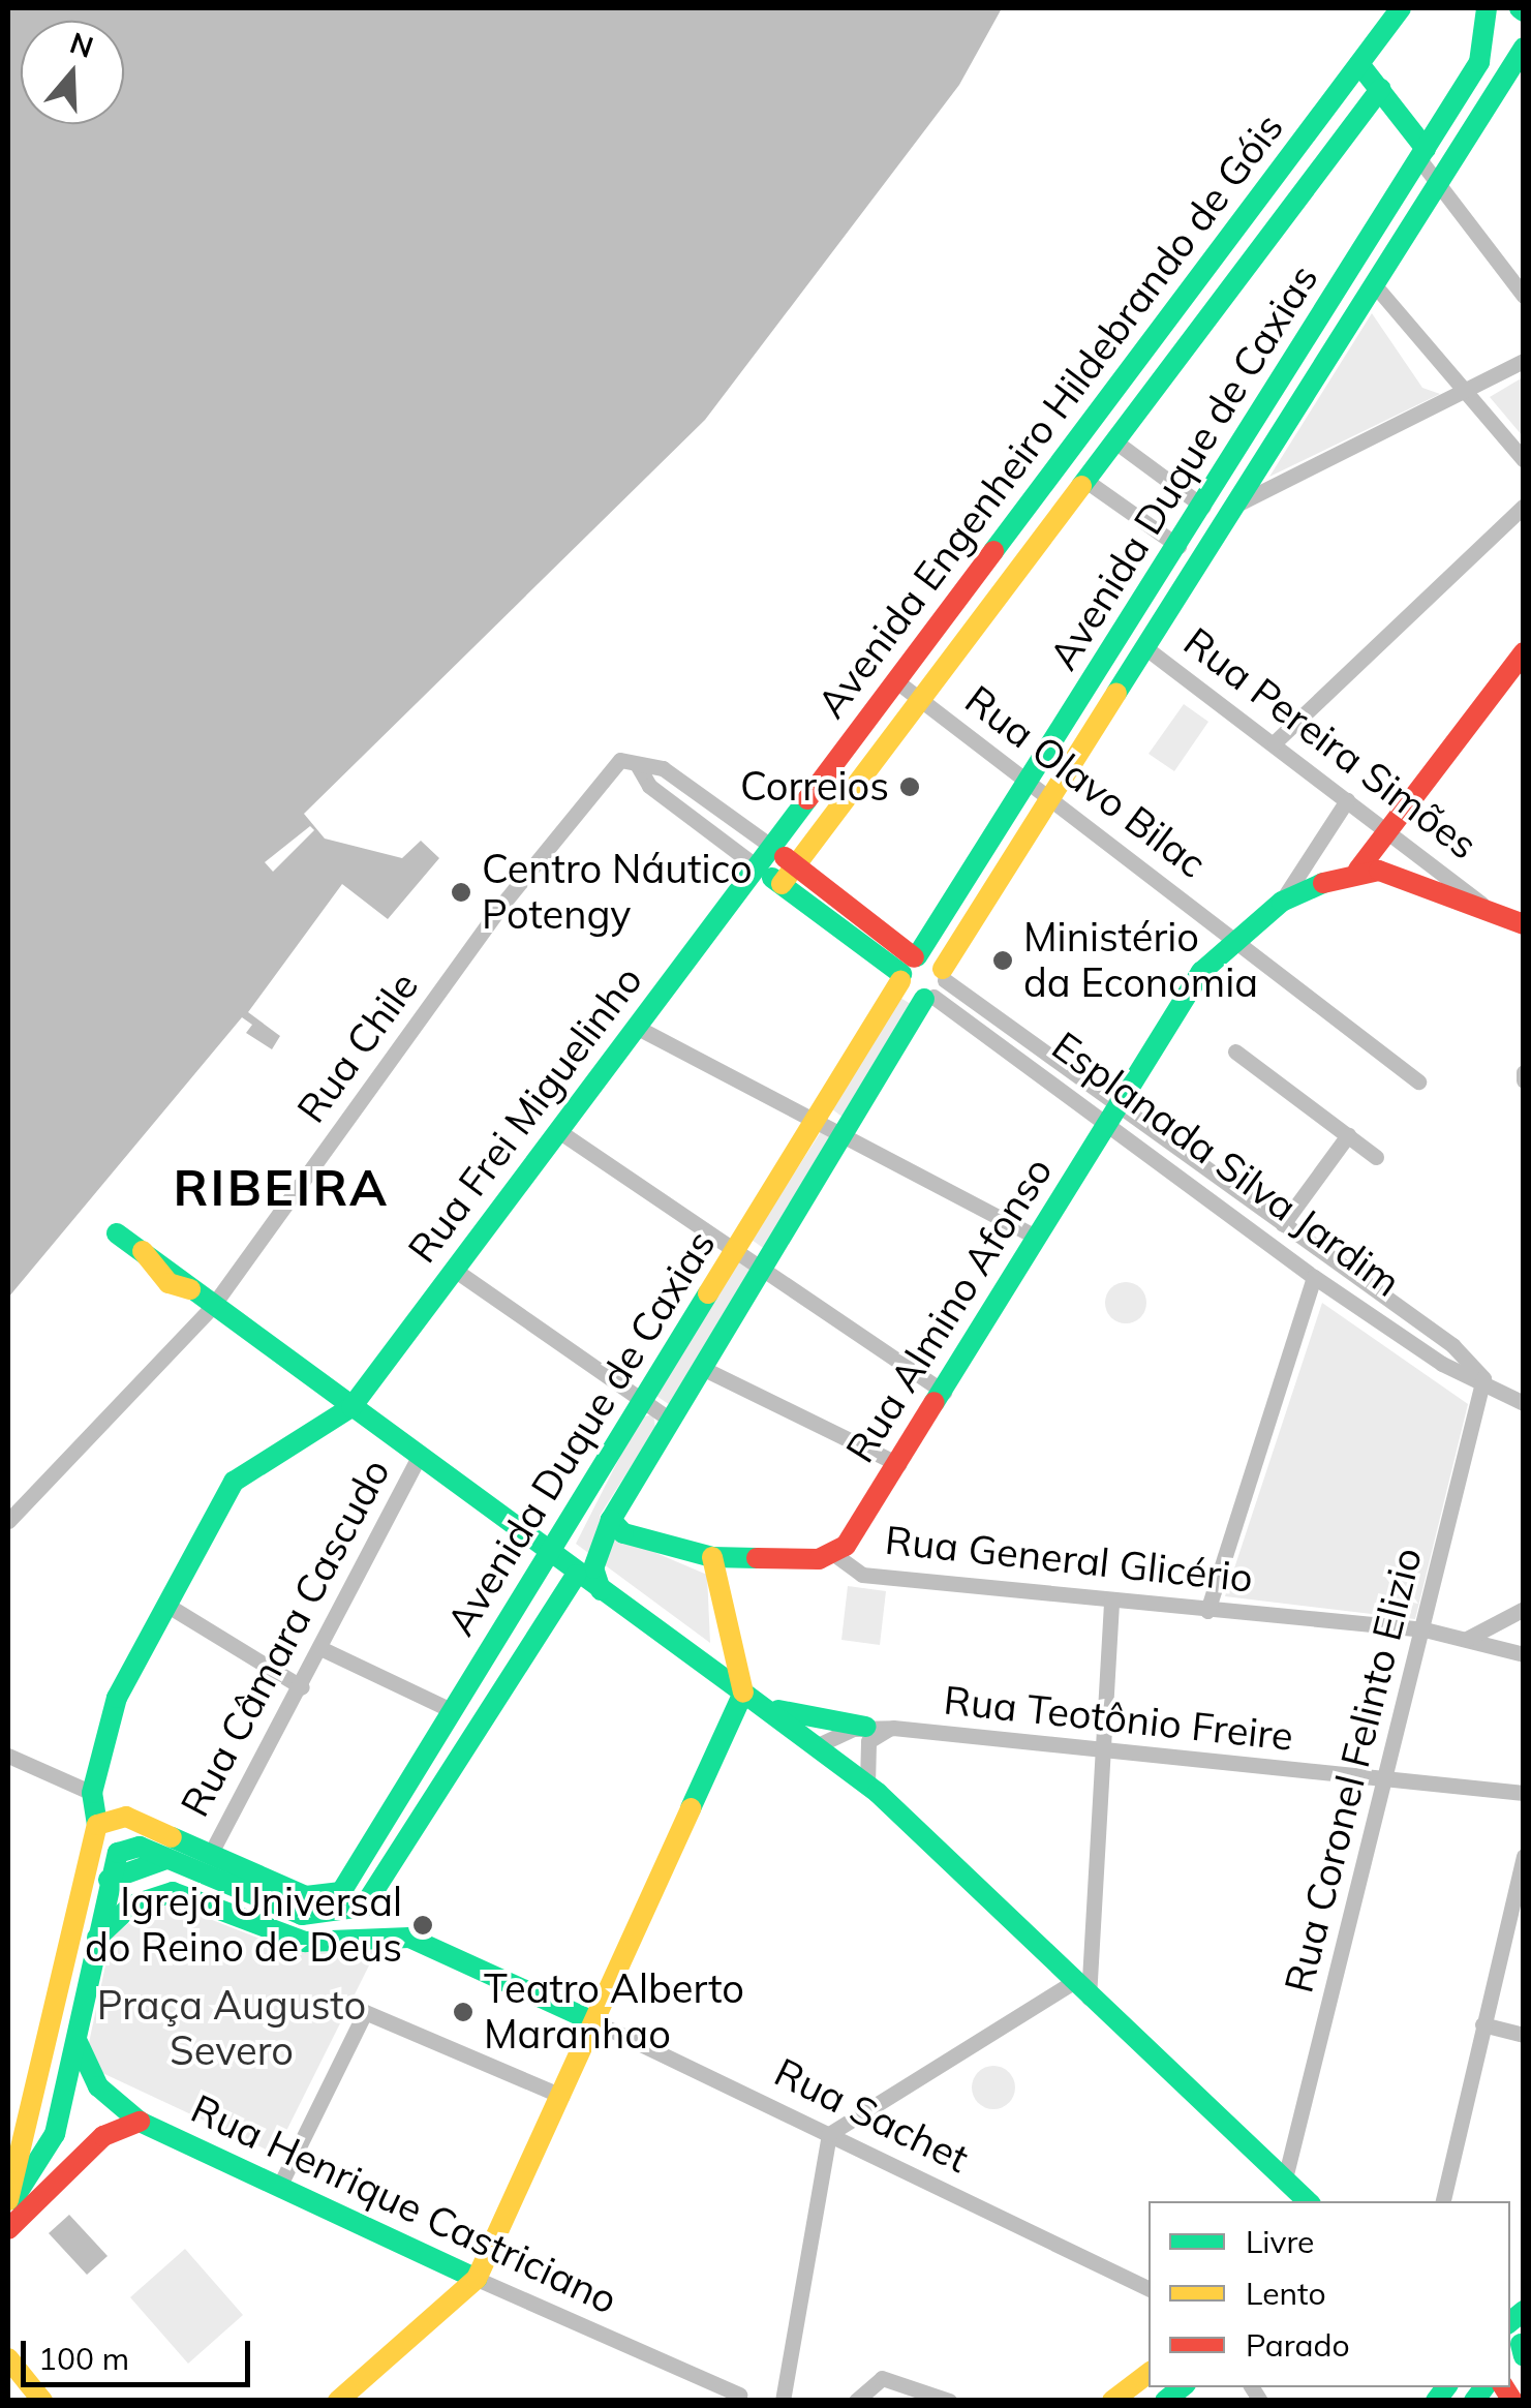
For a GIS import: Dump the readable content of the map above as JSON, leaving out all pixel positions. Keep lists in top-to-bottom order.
{
  "streets": {
    "main road": [
      "Avenida Engenheiro Hildebrando de Góis",
      "Avenida Duque de Caxias",
      "Rua Pereira Simões",
      "Rua Frei Miguelinho",
      "Rua Almino Afonso",
      "Rua General Glicério",
      "Rua Sachet",
      "Rua Henrique Castriciano"
    ],
    "street": [
      "Rua Olavo Bilac",
      "Rua Chile",
      "Esplanada Silva Jardim",
      "Rua Câmara Cascudo",
      "Rua Teotônio Freire",
      "Rua Coronel Felinto Elizio"
    ]
  },
  "crossings": [
    ["Avenida Engenheiro Hildebrando de Góis", "Rua Olavo Bilac"],
    ["Avenida Engenheiro Hildebrando de Góis", "Rua Frei Miguelinho"],
    ["Avenida Duque de Caxias", "Rua Pereira Simões"],
    ["Avenida Duque de Caxias", "Rua Olavo Bilac"],
    ["Avenida Duque de Caxias", "Esplanada Silva Jardim"],
    ["Avenida Duque de Caxias", "Rua General Glicério"],
    ["Avenida Duque de Caxias", "Rua Câmara Cascudo"],
    ["Avenida Duque de Caxias", "Rua Sachet"],
    ["Rua Olavo Bilac", "Rua Almino Afonso"],
    ["Esplanada Silva Jardim", "Rua Almino Afonso"],
    ["Esplanada Silva Jardim", "Rua Coronel Felinto Elizio"],
    ["Rua Almino Afonso", "Rua General Glicério"],
    ["Rua General Glicério", "Rua Coronel Felinto Elizio"],
    ["Rua Teotônio Freire", "Rua Coronel Felinto Elizio"]
  ],
  "districts": ["RIBEIRA"],
  "parks": ["Praça Augusto Severo"],
  "places": [
    "Correios",
    "Centro Náutico Potengy",
    "Ministério da Economia",
    "Igreja Universal do Reino de Deus",
    "Teatro Alberto Maranhao"
  ],
  "legend": ["Livre", "Lento", "Parado"],
  "scale_bar": "100 m",
  "north": "top"
}
